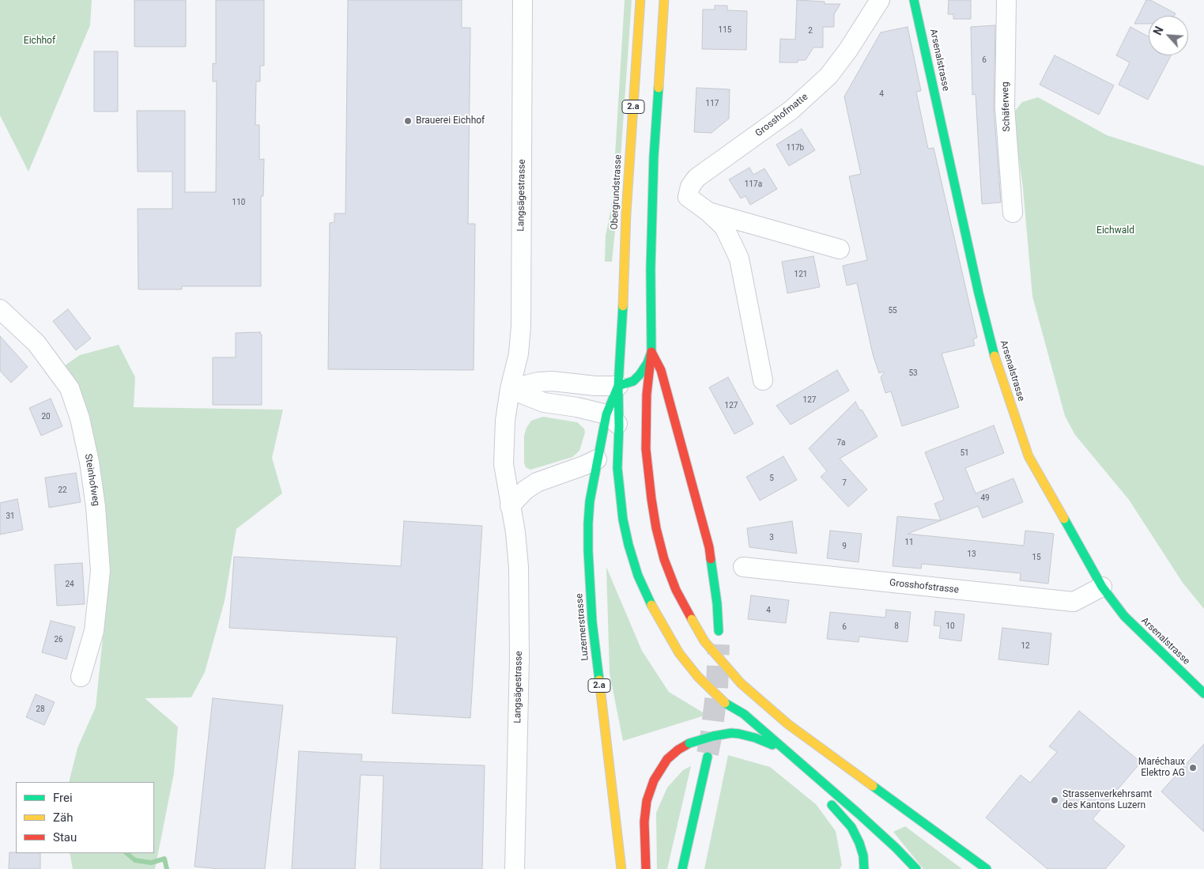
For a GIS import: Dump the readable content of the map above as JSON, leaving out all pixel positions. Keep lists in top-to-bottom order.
{
  "streets": {
    "main road": [
      "Arsenalstrasse",
      "2.a",
      "Obergrundstrasse",
      "Luzernerstrasse"
    ],
    "street": [
      "Schäferweg",
      "Grosshofmatte",
      "Langsägestrasse",
      "Steinhofweg",
      "Grosshofstrasse"
    ]
  },
  "crossings": [
    ["Arsenalstrasse", "Grosshofstrasse"],
    ["Obergrundstrasse", "Luzernerstrasse"]
  ],
  "parks": ["Eichhof", "Eichwald"],
  "places": ["Brauerei Eichhof", "Maréchaux Elektro AG", "Strassenverkehrsamt des Kantons Luzern"],
  "house_numbers": [
    "115",
    "2",
    "6",
    "4",
    "117",
    "117b",
    "117a",
    "110",
    "121",
    "55",
    "53",
    "127",
    "127",
    "20",
    "7a",
    "51",
    "5",
    "7",
    "22",
    "49",
    "31",
    "3",
    "11",
    "9",
    "13",
    "15",
    "24",
    "4",
    "8",
    "10",
    "6",
    "26",
    "12",
    "28"
  ],
  "legend": ["Frei", "Zäh", "Stau"],
  "north": "top left"
}
